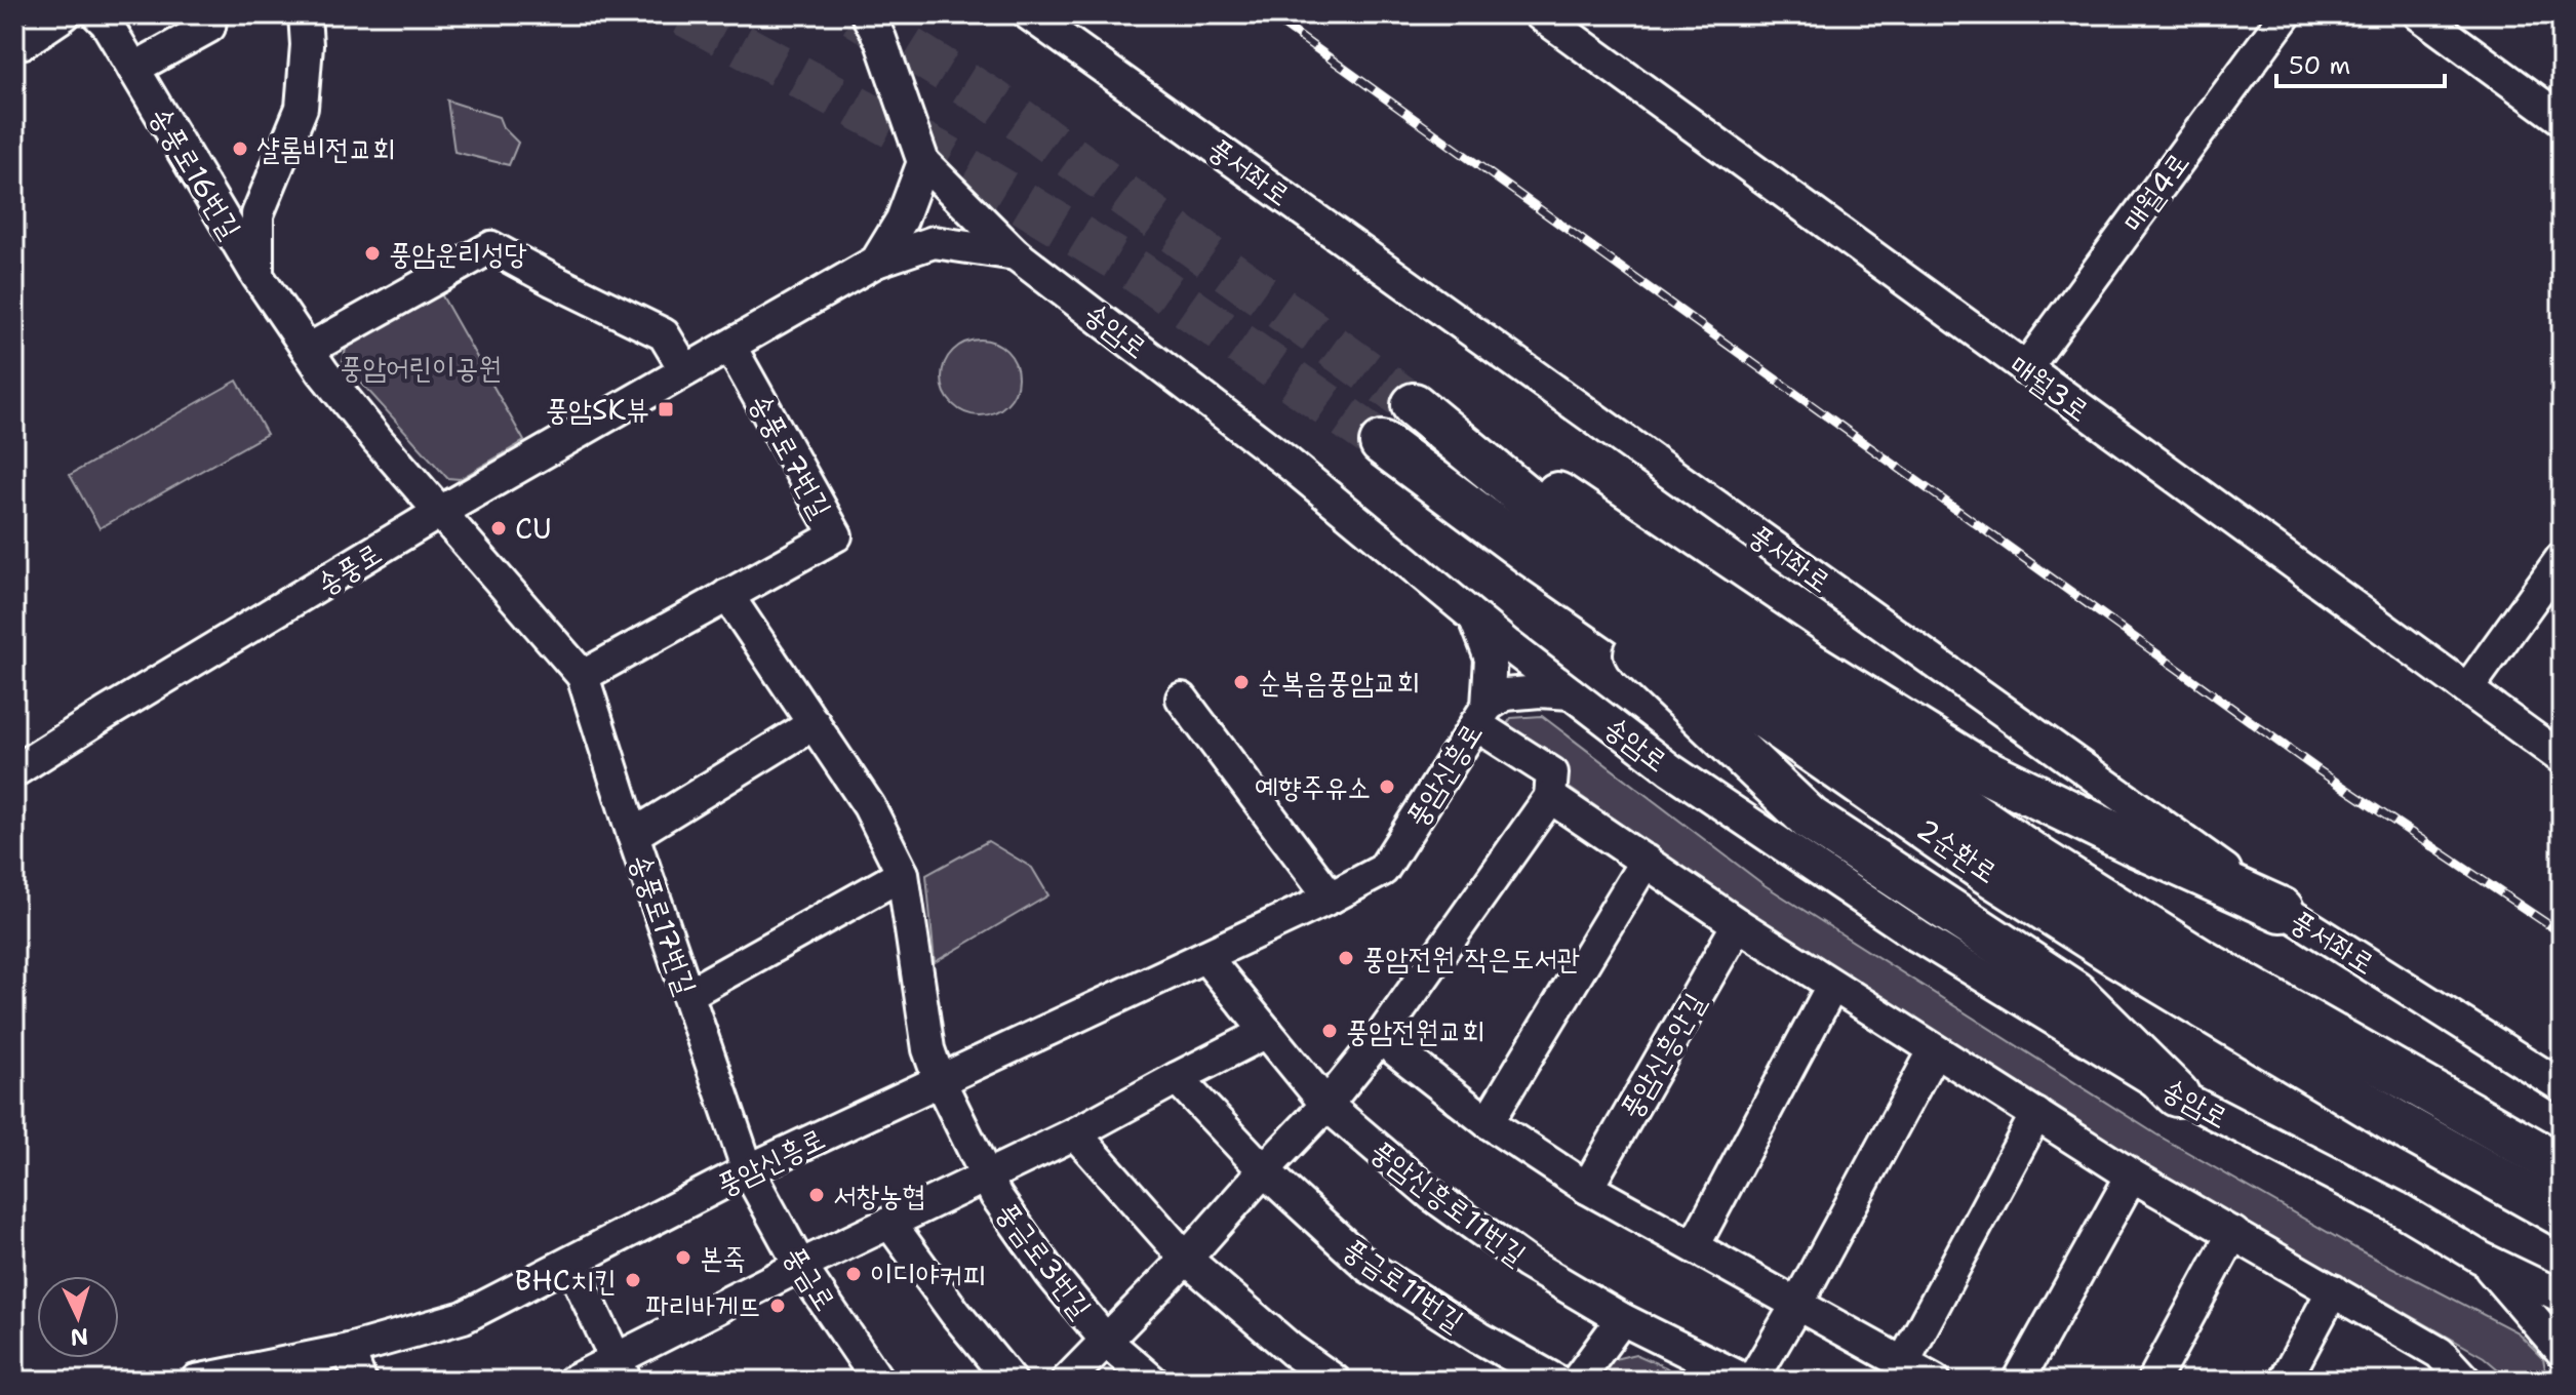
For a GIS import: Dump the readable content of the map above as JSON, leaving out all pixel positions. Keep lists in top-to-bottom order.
{
  "streets": {
    "highway": ["2순환로"],
    "street": [
      "풍서좌로",
      "송풍로16번길",
      "매월4로",
      "송암로",
      "매월3로",
      "송풍로7번길",
      "송풍로",
      "풍암신흥로",
      "송풍로17번길",
      "풍암신흥안길",
      "풍암신흥로11번길",
      "풍금로3번길",
      "풍금로",
      "풍금로11번길"
    ]
  },
  "crossings": [
    ["풍서좌로", "2순환로"],
    ["송풍로16번길", "송풍로"],
    ["송풍로16번길", "송풍로17번길"],
    ["매월4로", "매월3로"],
    ["송암로", "송풍로"],
    ["송암로", "풍암신흥로"],
    ["송풍로7번길", "송풍로"],
    ["송풍로", "송풍로17번길"],
    ["풍암신흥로", "송풍로17번길"],
    ["풍암신흥로", "풍암신흥로11번길"],
    ["풍암신흥로", "풍금로"],
    ["송풍로17번길", "풍금로"],
    ["풍암신흥로11번길", "풍금로3번길"],
    ["풍금로3번길", "풍금로"]
  ],
  "parks": ["풍암어린이공원"],
  "places": {
    "other": [
      "샬롬비전교회",
      "풍암운리성당",
      "CU",
      "순복음풍암교회",
      "예향주유소",
      "풍암전원 작은도서관",
      "풍암전원교회",
      "서창농협",
      "본죽",
      "이디야커피",
      "BHC치킨",
      "파리바게뜨"
    ],
    "transit": ["풍암SK뷰"]
  },
  "scale_bar": "50 m",
  "north": "bottom"
}
